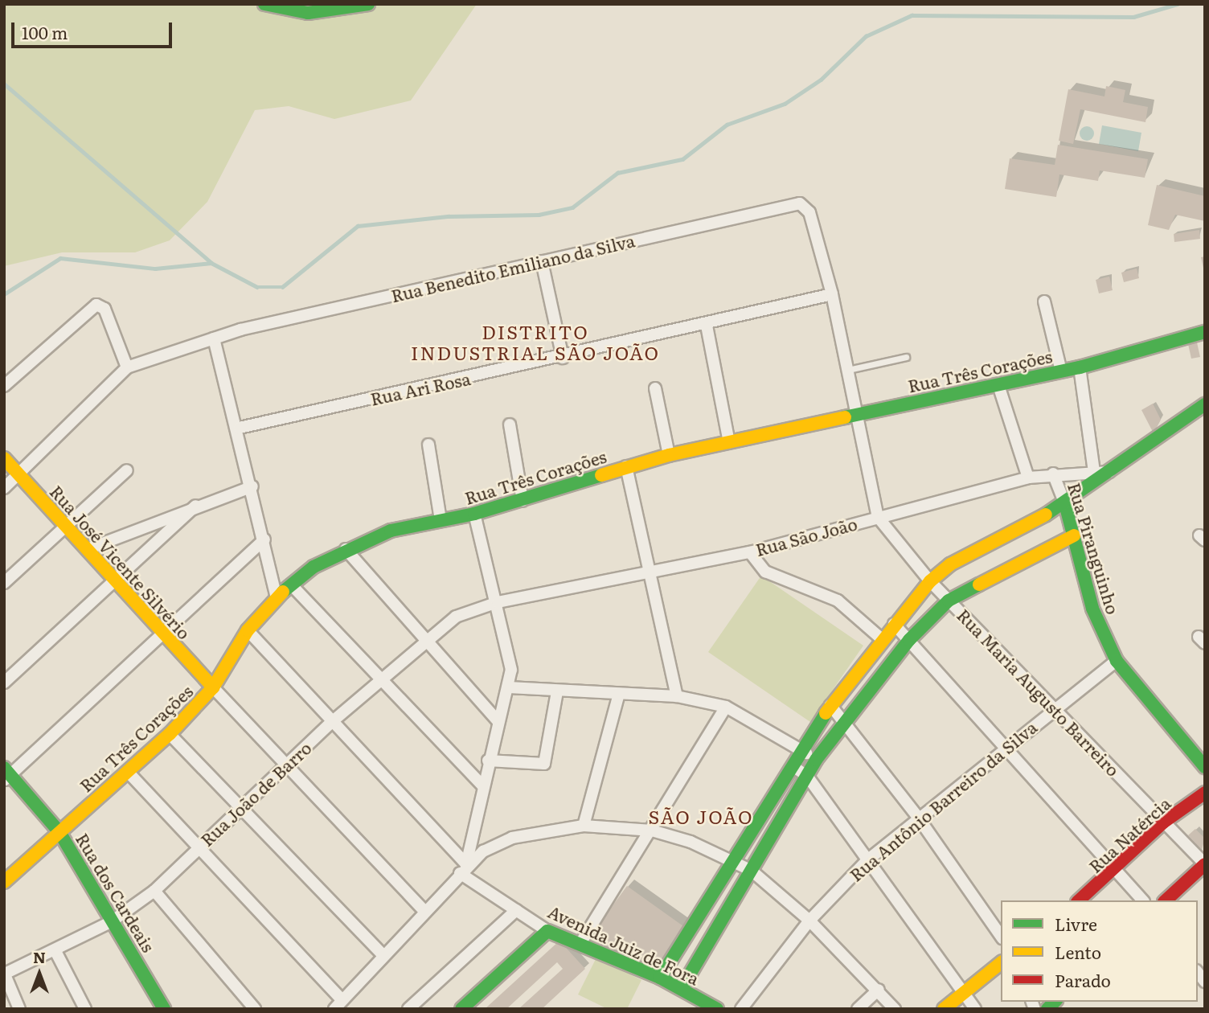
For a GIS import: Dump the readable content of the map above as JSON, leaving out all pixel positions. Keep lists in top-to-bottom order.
{
  "streets": {
    "street": [
      "Rua Benedito Emiliano da Silva",
      "Rua Três Corações",
      "Rua Ari Rosa",
      "Rua São João",
      "Rua Piranguinho",
      "Rua José Vicente Silvério",
      "Rua Maria Augusto Barreiro",
      "Rua João de Barro",
      "Rua Antônio Barreiro da Silva",
      "Rua Natércia",
      "Rua dos Cardeais",
      "Avenida Juiz de Fora"
    ]
  },
  "crossings": [
    ["Rua Benedito Emiliano da Silva", "Rua Ari Rosa"],
    ["Rua Três Corações", "Rua José Vicente Silvério"],
    ["Rua Três Corações", "Rua dos Cardeais"],
    ["Rua Três Corações", "Avenida Juiz de Fora"],
    ["Rua São João", "Rua Piranguinho"],
    ["Rua São João", "Rua Maria Augusto Barreiro"],
    ["Rua São João", "Rua João de Barro"],
    ["Rua Piranguinho", "Rua Antônio Barreiro da Silva"],
    ["Rua Maria Augusto Barreiro", "Rua Antônio Barreiro da Silva"],
    ["Rua Maria Augusto Barreiro", "Rua Natércia"],
    ["Rua João de Barro", "Rua dos Cardeais"],
    ["Rua João de Barro", "Avenida Juiz de Fora"]
  ],
  "districts": ["DISTRITO INDUSTRIAL SÃO JOÃO", "SÃO JOÃO"],
  "legend": ["Livre", "Lento", "Parado"],
  "scale_bar": "100 m",
  "north": "top"
}
